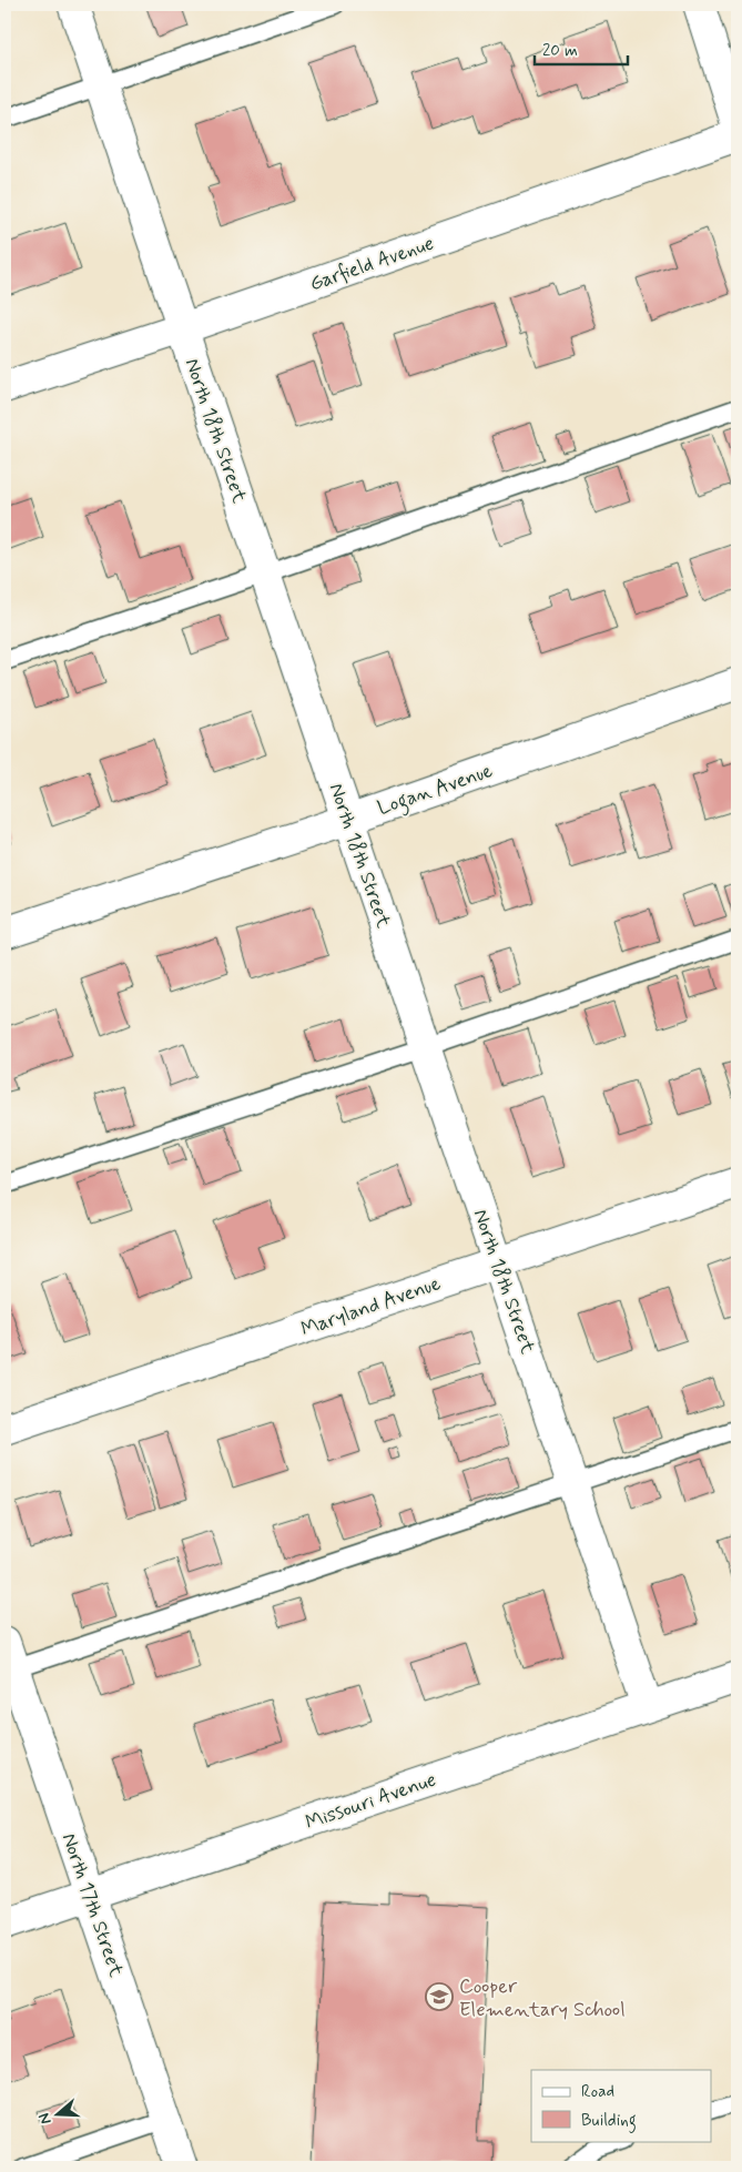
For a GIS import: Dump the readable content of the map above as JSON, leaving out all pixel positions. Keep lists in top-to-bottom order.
{
  "streets": {
    "street": [
      "Garfield Avenue",
      "North 18th Street",
      "Logan Avenue",
      "Maryland Avenue",
      "Missouri Avenue",
      "North 17th Street"
    ]
  },
  "crossings": [
    ["Garfield Avenue", "North 18th Street"],
    ["North 18th Street", "Logan Avenue"],
    ["North 18th Street", "Maryland Avenue"],
    ["North 18th Street", "Missouri Avenue"],
    ["Missouri Avenue", "North 17th Street"]
  ],
  "places": {
    "school or university": ["Cooper Elementary School"]
  },
  "legend": ["Road", "Building"],
  "scale_bar": "20 m",
  "north": "left"
}
